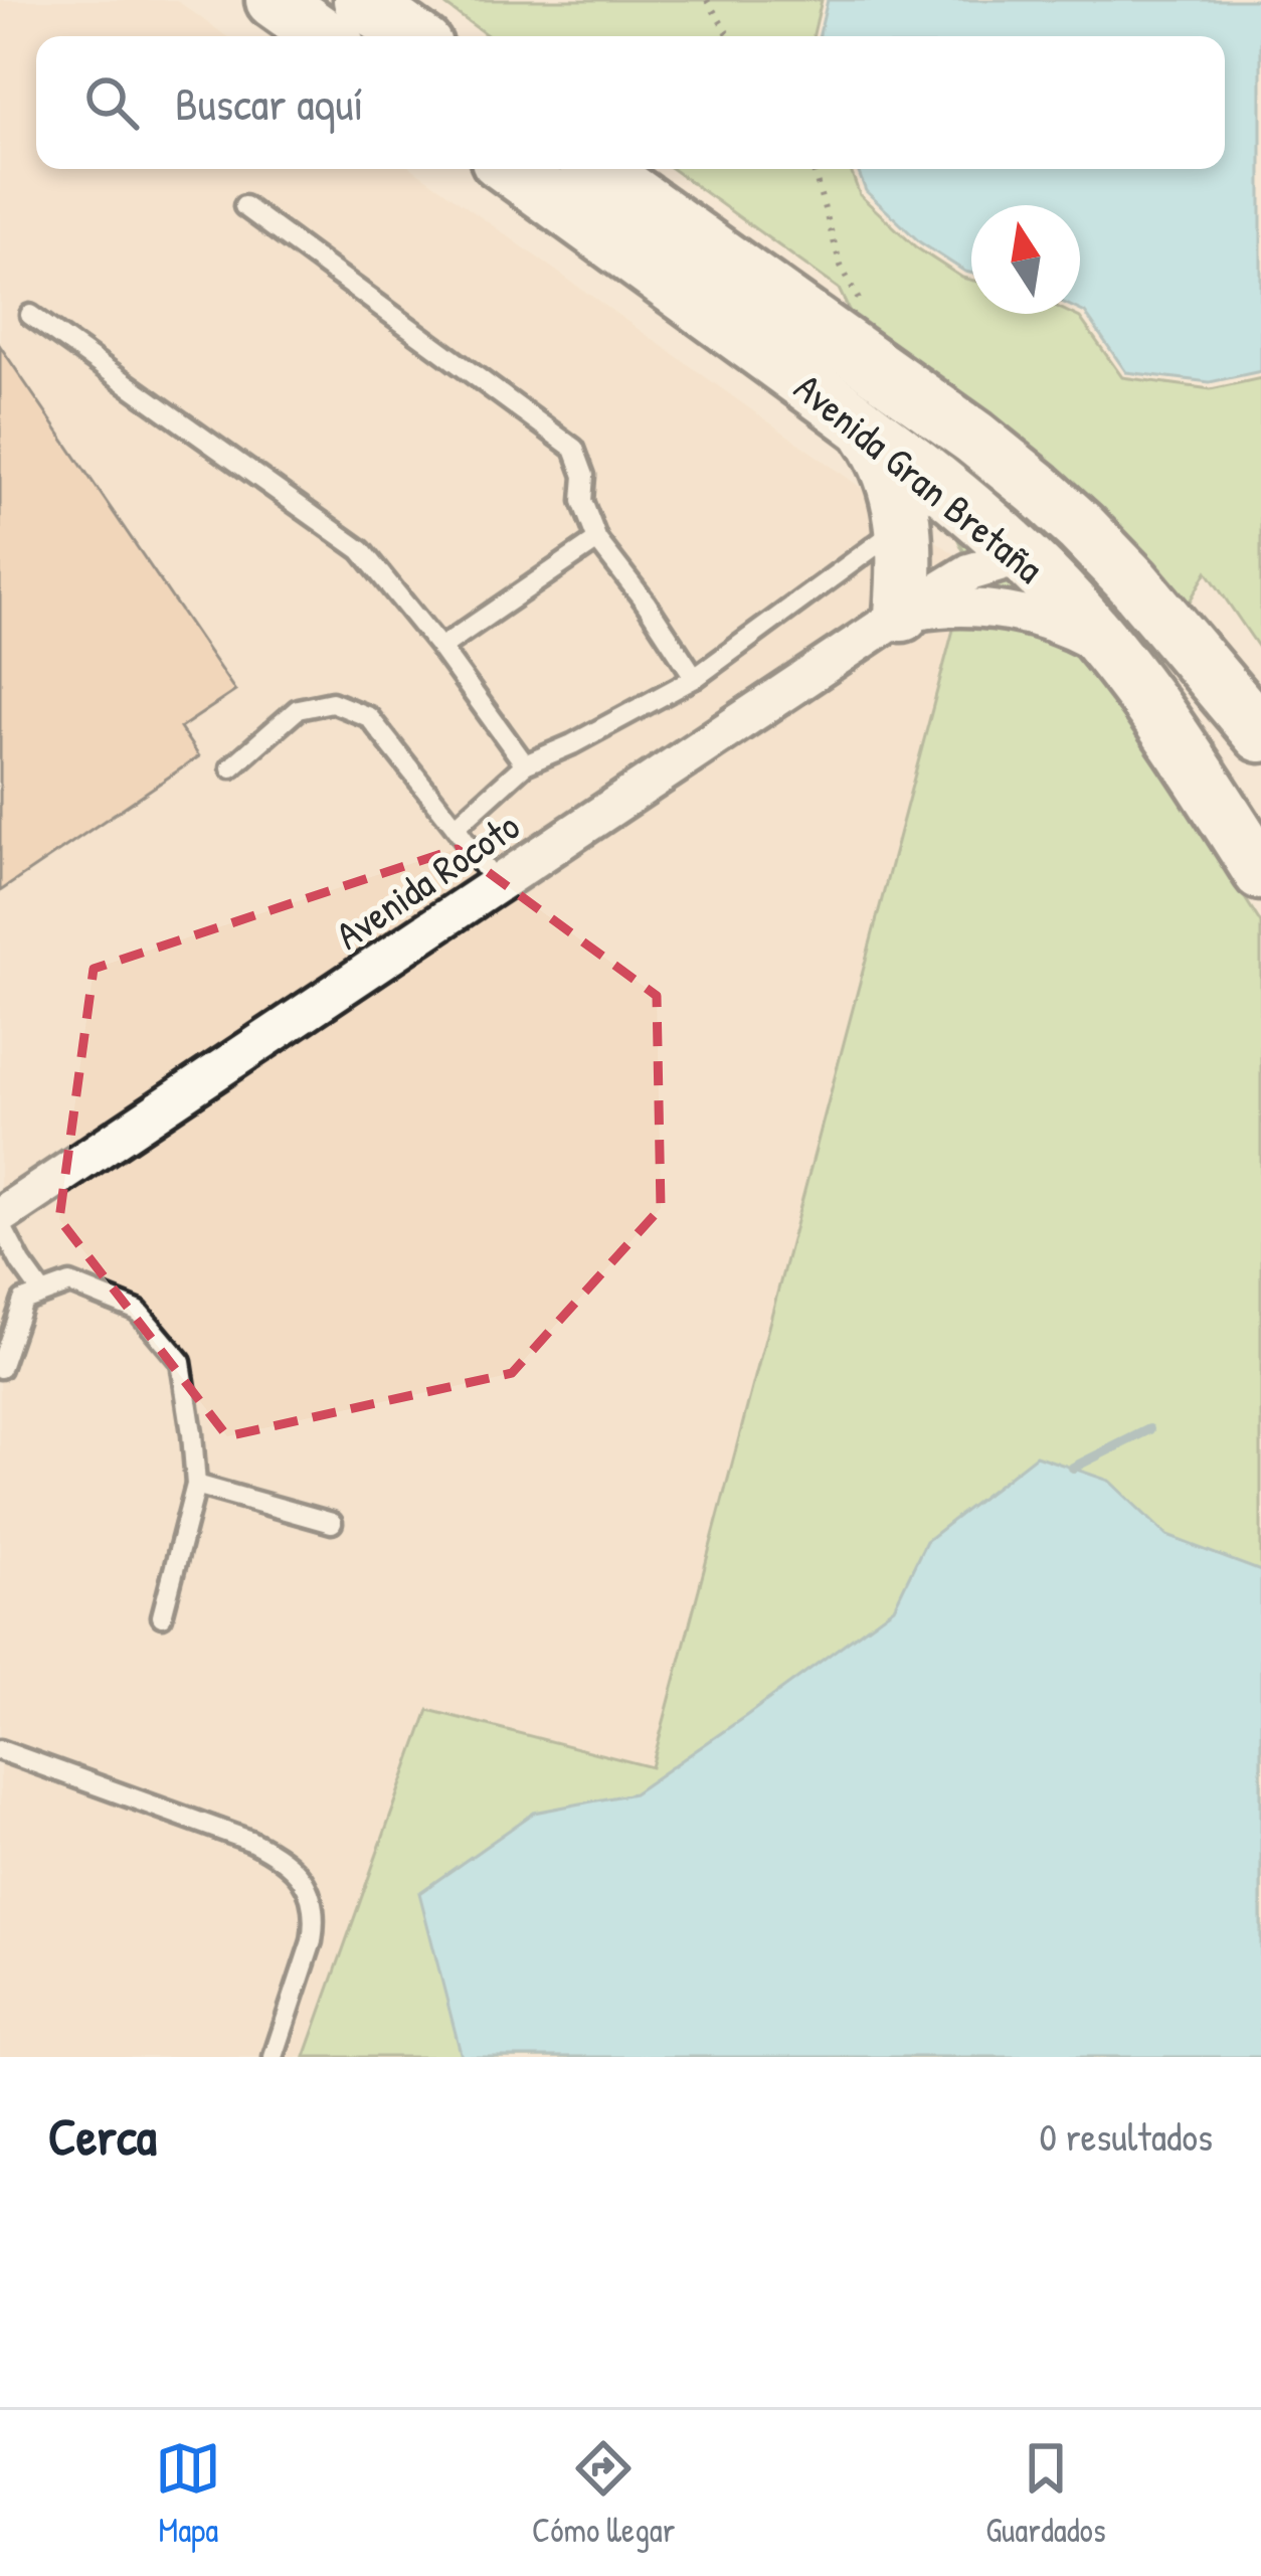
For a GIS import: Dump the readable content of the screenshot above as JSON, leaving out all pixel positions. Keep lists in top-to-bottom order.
{
  "streets": {
    "main road": ["Avenida Gran Bretaña"],
    "street": ["Avenida Rocoto"]
  },
  "crossings": [
    ["Avenida Gran Bretaña", "Avenida Rocoto"]
  ],
  "north": "top",
  "page": {
    "search": "Buscar aquí",
    "heading": ["Cerca", "0 resultados"],
    "nav": ["Mapa", "Cómo llegar", "Guardados"]
  }
}
